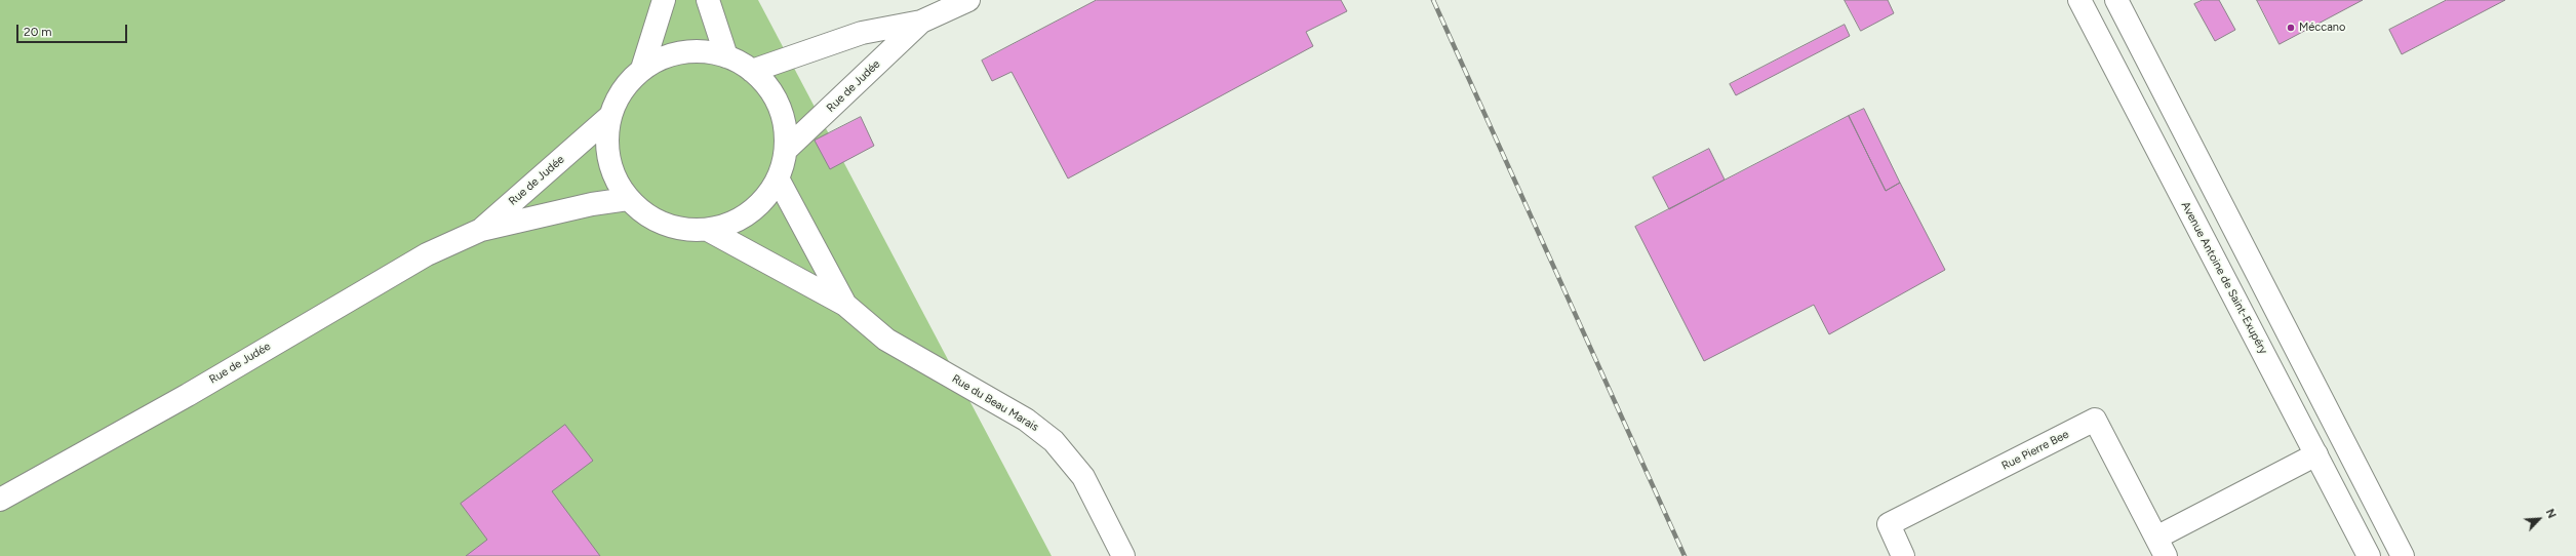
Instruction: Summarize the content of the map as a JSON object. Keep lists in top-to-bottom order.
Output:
{
  "streets": {
    "street": [
      "Rue de Judée",
      "Avenue Antoine de Saint-Exupéry",
      "Rue du Beau Marais",
      "Rue Pierre Bee"
    ]
  },
  "crossings": [
    ["Avenue Antoine de Saint-Exupéry", "Rue Pierre Bee"]
  ],
  "places": ["Méccano"],
  "scale_bar": "20 m",
  "north": "top right"
}
